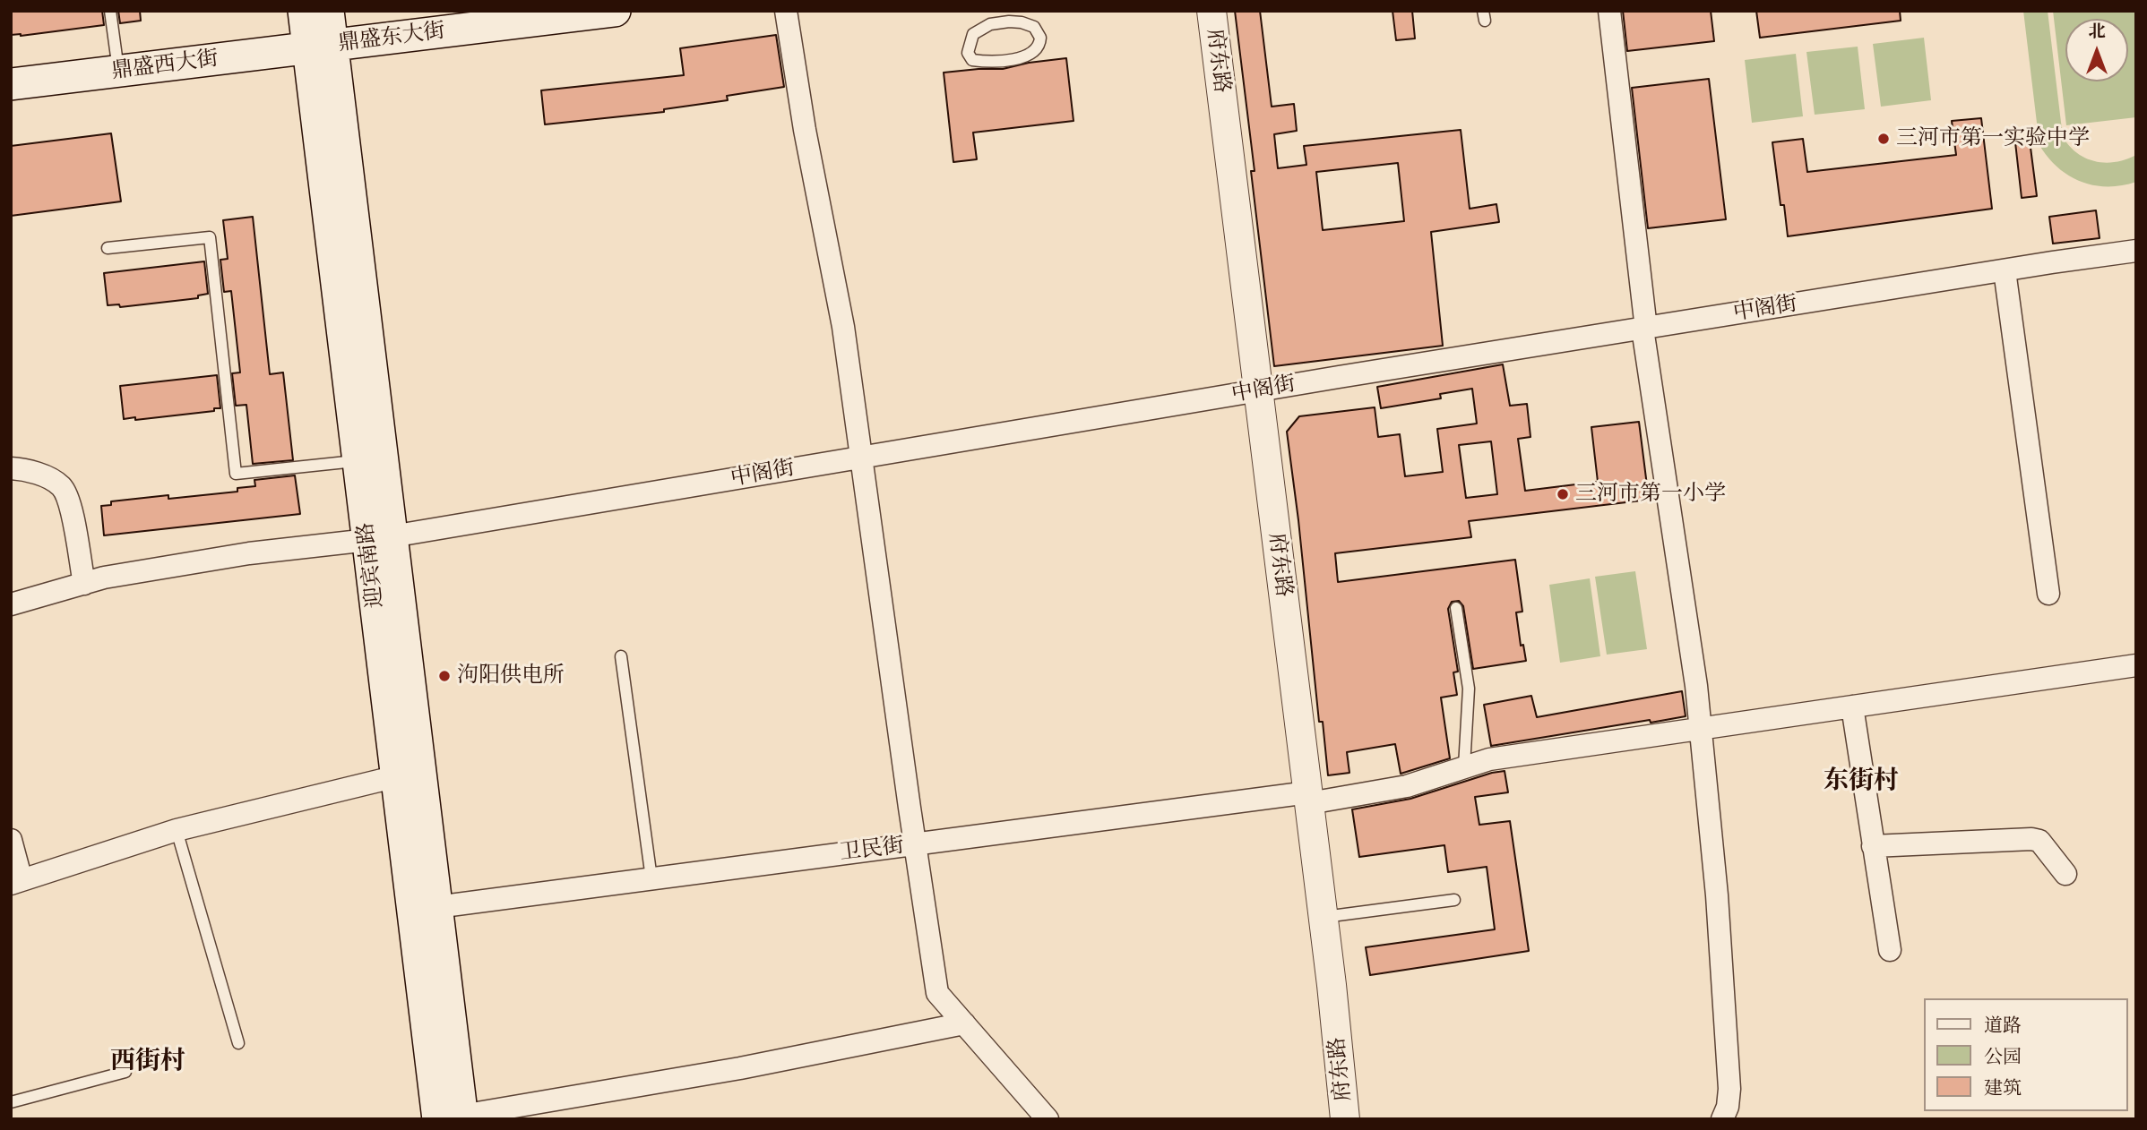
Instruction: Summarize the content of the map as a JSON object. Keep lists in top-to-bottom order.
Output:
{
  "streets": {
    "main road": ["鼎盛东大街", "鼎盛西大街", "迎宾南路"],
    "street": ["府东路", "中阁街", "卫民街"]
  },
  "crossings": [
    ["鼎盛东大街", "鼎盛西大街"],
    ["鼎盛东大街", "迎宾南路"],
    ["府东路", "中阁街"],
    ["府东路", "卫民街"],
    ["鼎盛西大街", "迎宾南路"],
    ["中阁街", "迎宾南路"],
    ["迎宾南路", "卫民街"]
  ],
  "districts": ["东街村", "西街村"],
  "places": ["三河市第一实验中学", "三河市第一小学", "泃阳供电所"],
  "legend": ["道路", "公园", "建筑"],
  "north": "top"
}
